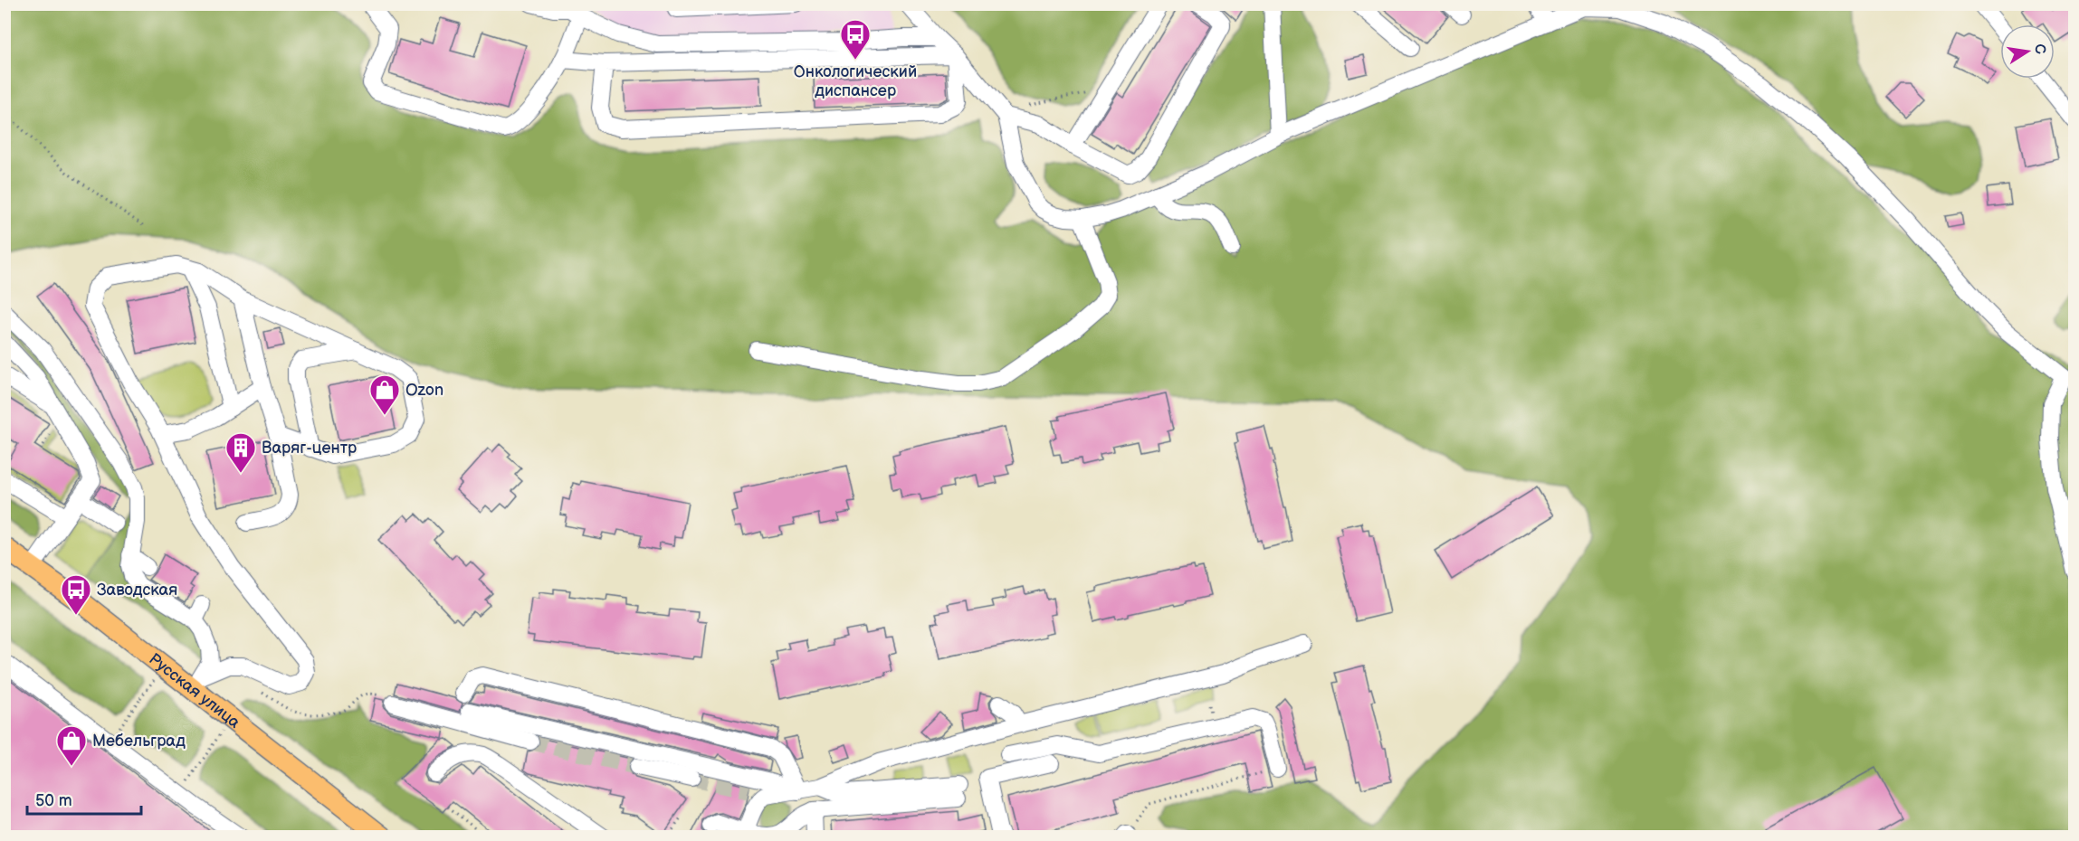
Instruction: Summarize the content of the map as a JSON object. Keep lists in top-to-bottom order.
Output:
{
  "streets": {
    "main road": ["Русская улица"]
  },
  "places": {
    "bus stop": ["Онкологический диспансер", "Заводская"],
    "shop": ["Ozon", "Мебельград"],
    "building": ["Варяг-центр"]
  },
  "scale_bar": "50 m",
  "north": "right"
}
